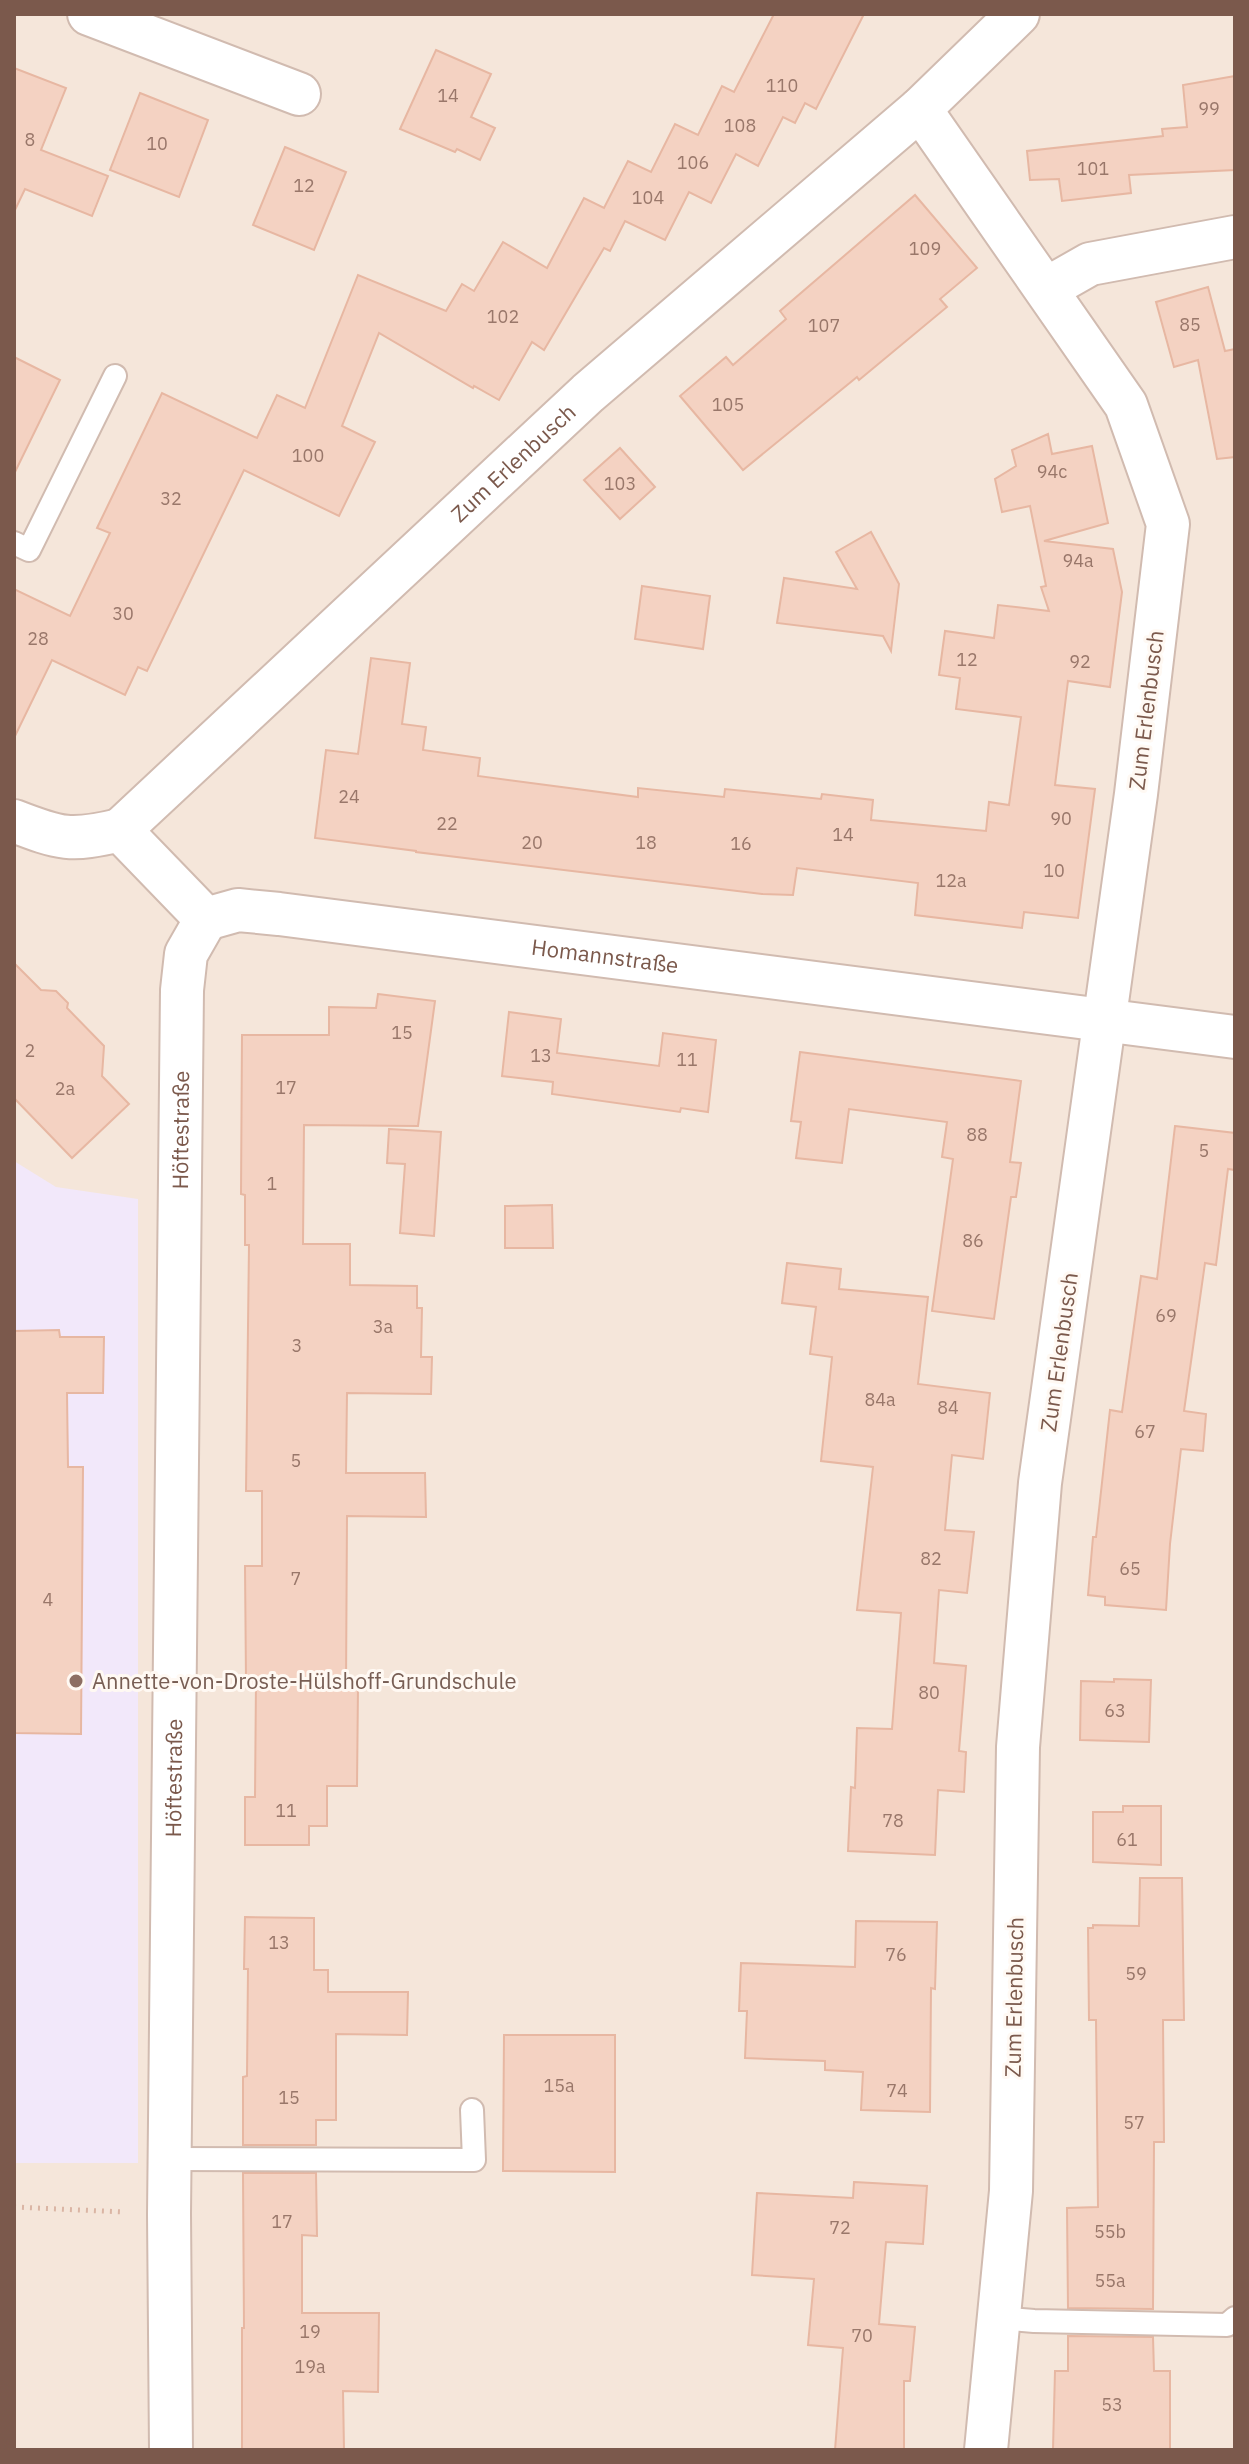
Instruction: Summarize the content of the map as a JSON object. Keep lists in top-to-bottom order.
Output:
{
  "streets": {
    "street": ["Zum Erlenbusch", "Homannstraße", "Höftestraße"]
  },
  "crossings": [
    ["Zum Erlenbusch", "Homannstraße"],
    ["Homannstraße", "Höftestraße"]
  ],
  "places": ["Annette-von-Droste-Hülshoff-Grundschule"],
  "house_numbers": [
    "110",
    "14",
    "99",
    "108",
    "8",
    "10",
    "106",
    "101",
    "12",
    "104",
    "109",
    "102",
    "85",
    "107",
    "105",
    "100",
    "94c",
    "103",
    "32",
    "94a",
    "30",
    "28",
    "12",
    "92",
    "24",
    "90",
    "22",
    "14",
    "20",
    "18",
    "16",
    "10",
    "12a",
    "15",
    "2",
    "13",
    "11",
    "17",
    "2a",
    "88",
    "5",
    "1",
    "86",
    "69",
    "3a",
    "3",
    "84a",
    "84",
    "67",
    "5",
    "82",
    "65",
    "7",
    "4",
    "80",
    "63",
    "11",
    "78",
    "61",
    "13",
    "76",
    "59",
    "15a",
    "74",
    "15",
    "57",
    "17",
    "72",
    "55b",
    "55a",
    "19",
    "70",
    "19a",
    "53"
  ]
}
